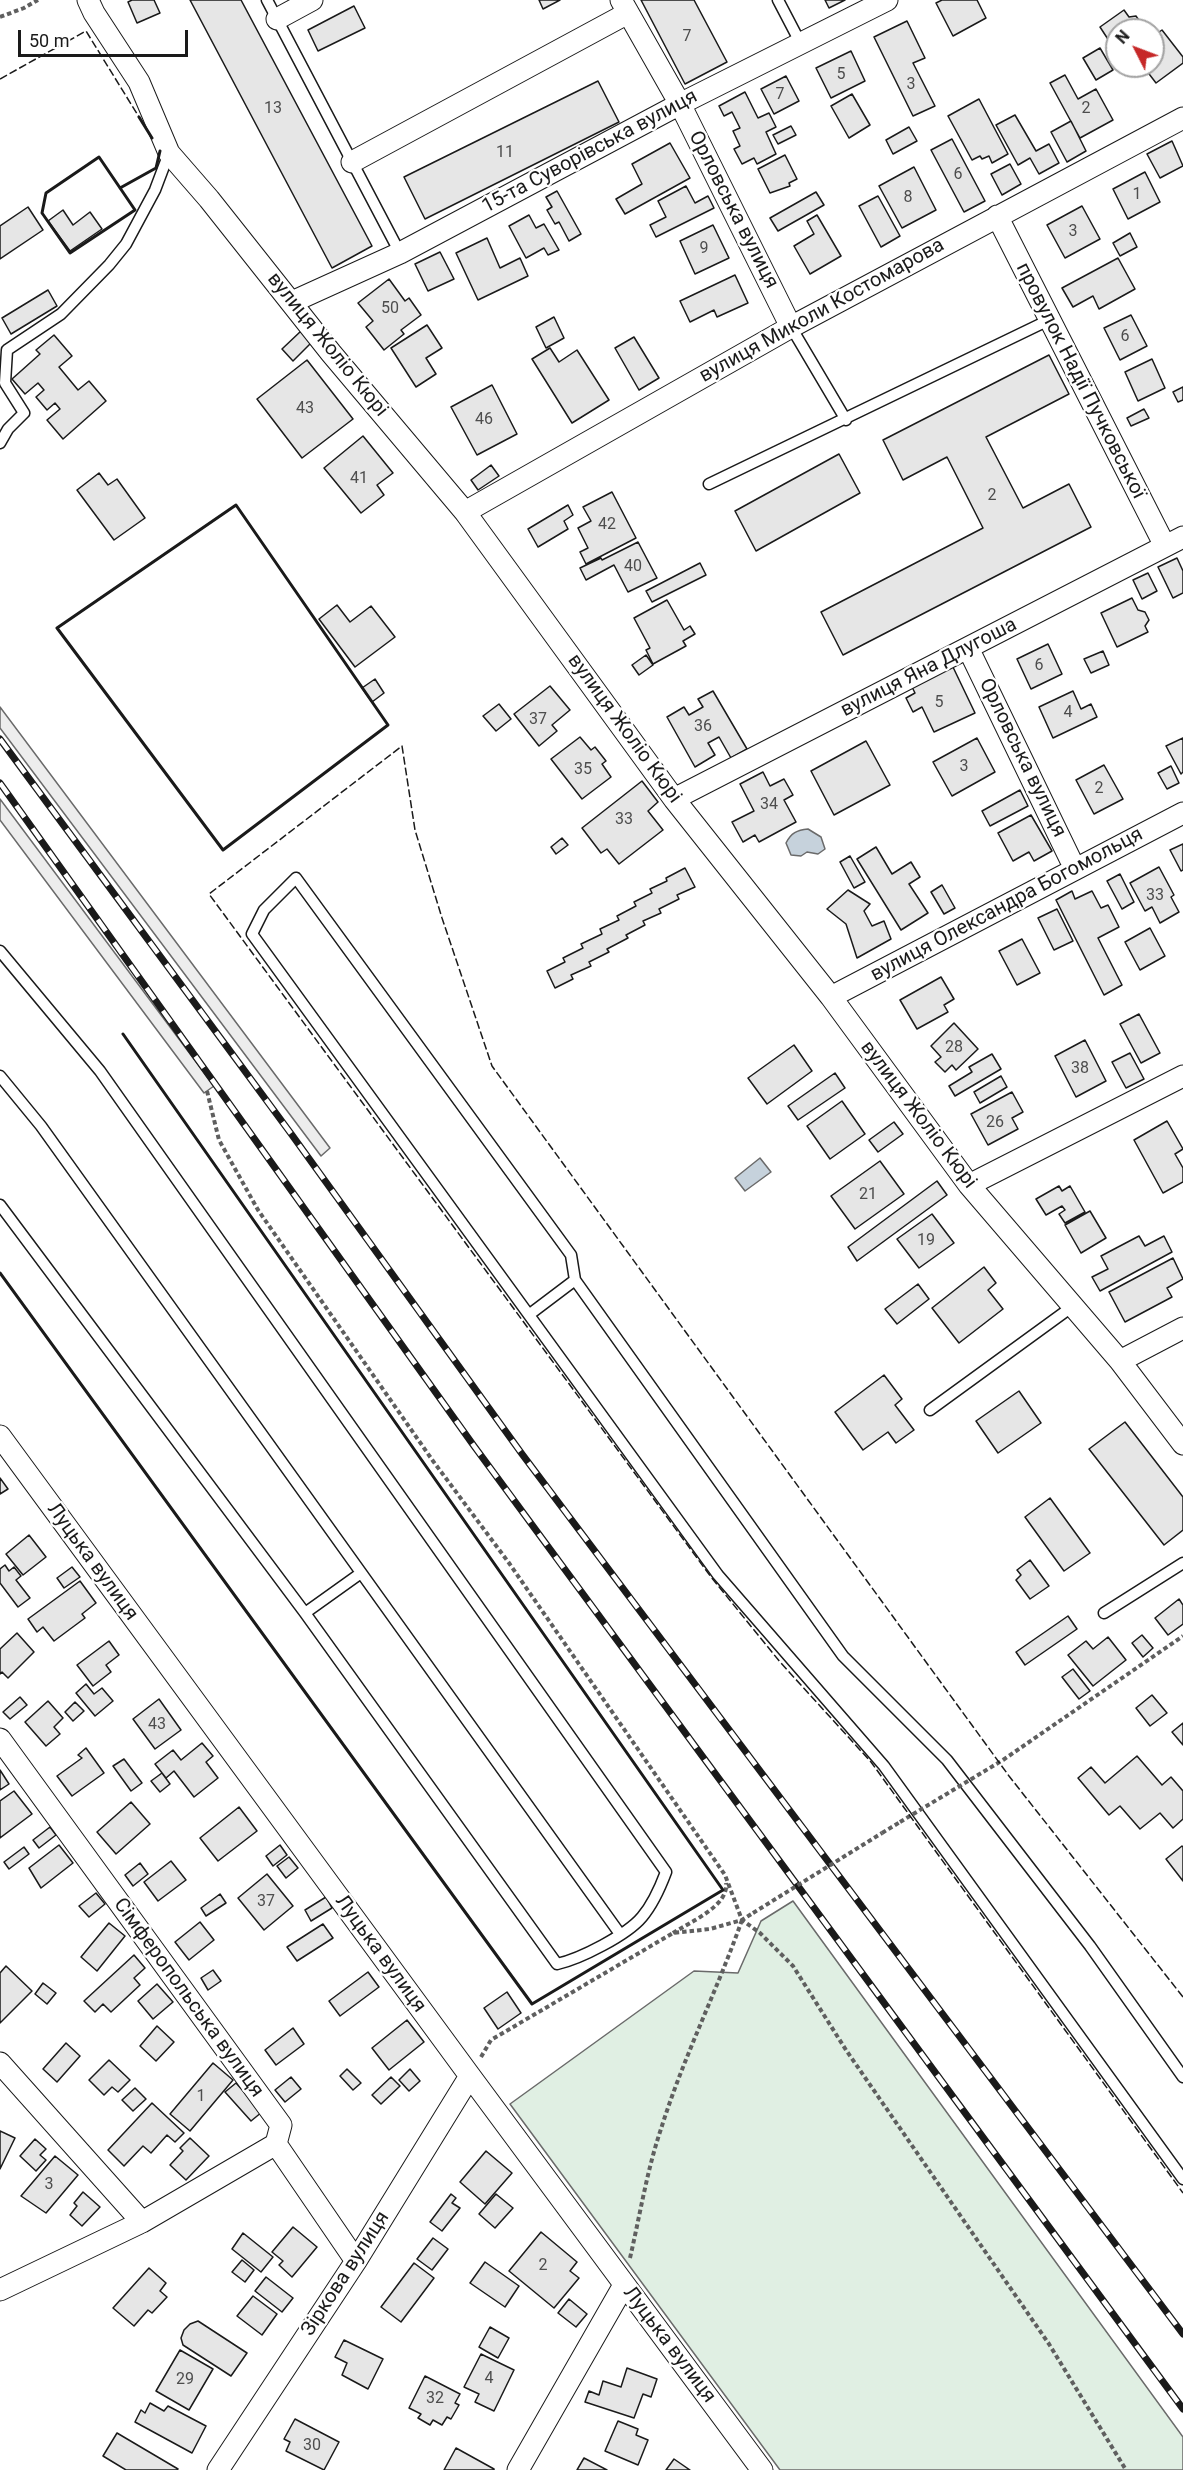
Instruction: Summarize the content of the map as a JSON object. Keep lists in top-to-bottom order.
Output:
{
  "streets": {
    "street": [
      "15-та Суворівська вулиця",
      "Орловська вулиця",
      "вулиця Миколи Костомарова",
      "вулиця Жоліо Кюрі",
      "провулок Надії Пучковської",
      "вулиця Яна Длугоша",
      "вулиця Олександра Богомольця",
      "Луцька вулиця",
      "Сімферопольська вулиця",
      "Зіркова вулиця"
    ]
  },
  "crossings": [
    ["15-та Суворівська вулиця", "Орловська вулиця"],
    ["15-та Суворівська вулиця", "вулиця Жоліо Кюрі"],
    ["Орловська вулиця", "вулиця Миколи Костомарова"],
    ["Орловська вулиця", "вулиця Яна Длугоша"],
    ["Орловська вулиця", "вулиця Олександра Богомольця"],
    ["вулиця Миколи Костомарова", "вулиця Жоліо Кюрі"],
    ["вулиця Миколи Костомарова", "провулок Надії Пучковської"],
    ["вулиця Жоліо Кюрі", "вулиця Яна Длугоша"],
    ["вулиця Жоліо Кюрі", "вулиця Олександра Богомольця"],
    ["провулок Надії Пучковської", "вулиця Яна Длугоша"],
    ["Луцька вулиця", "Зіркова вулиця"]
  ],
  "house_numbers": [
    "7",
    "5",
    "3",
    "7",
    "13",
    "2",
    "11",
    "6",
    "1",
    "8",
    "3",
    "9",
    "50",
    "6",
    "43",
    "46",
    "41",
    "2",
    "42",
    "40",
    "6",
    "5",
    "4",
    "37",
    "36",
    "3",
    "35",
    "2",
    "34",
    "33",
    "33",
    "28",
    "38",
    "26",
    "21",
    "19",
    "43",
    "37",
    "1",
    "3",
    "2",
    "4",
    "29",
    "32",
    "30"
  ],
  "scale_bar": "50 m",
  "north": "top left"
}
